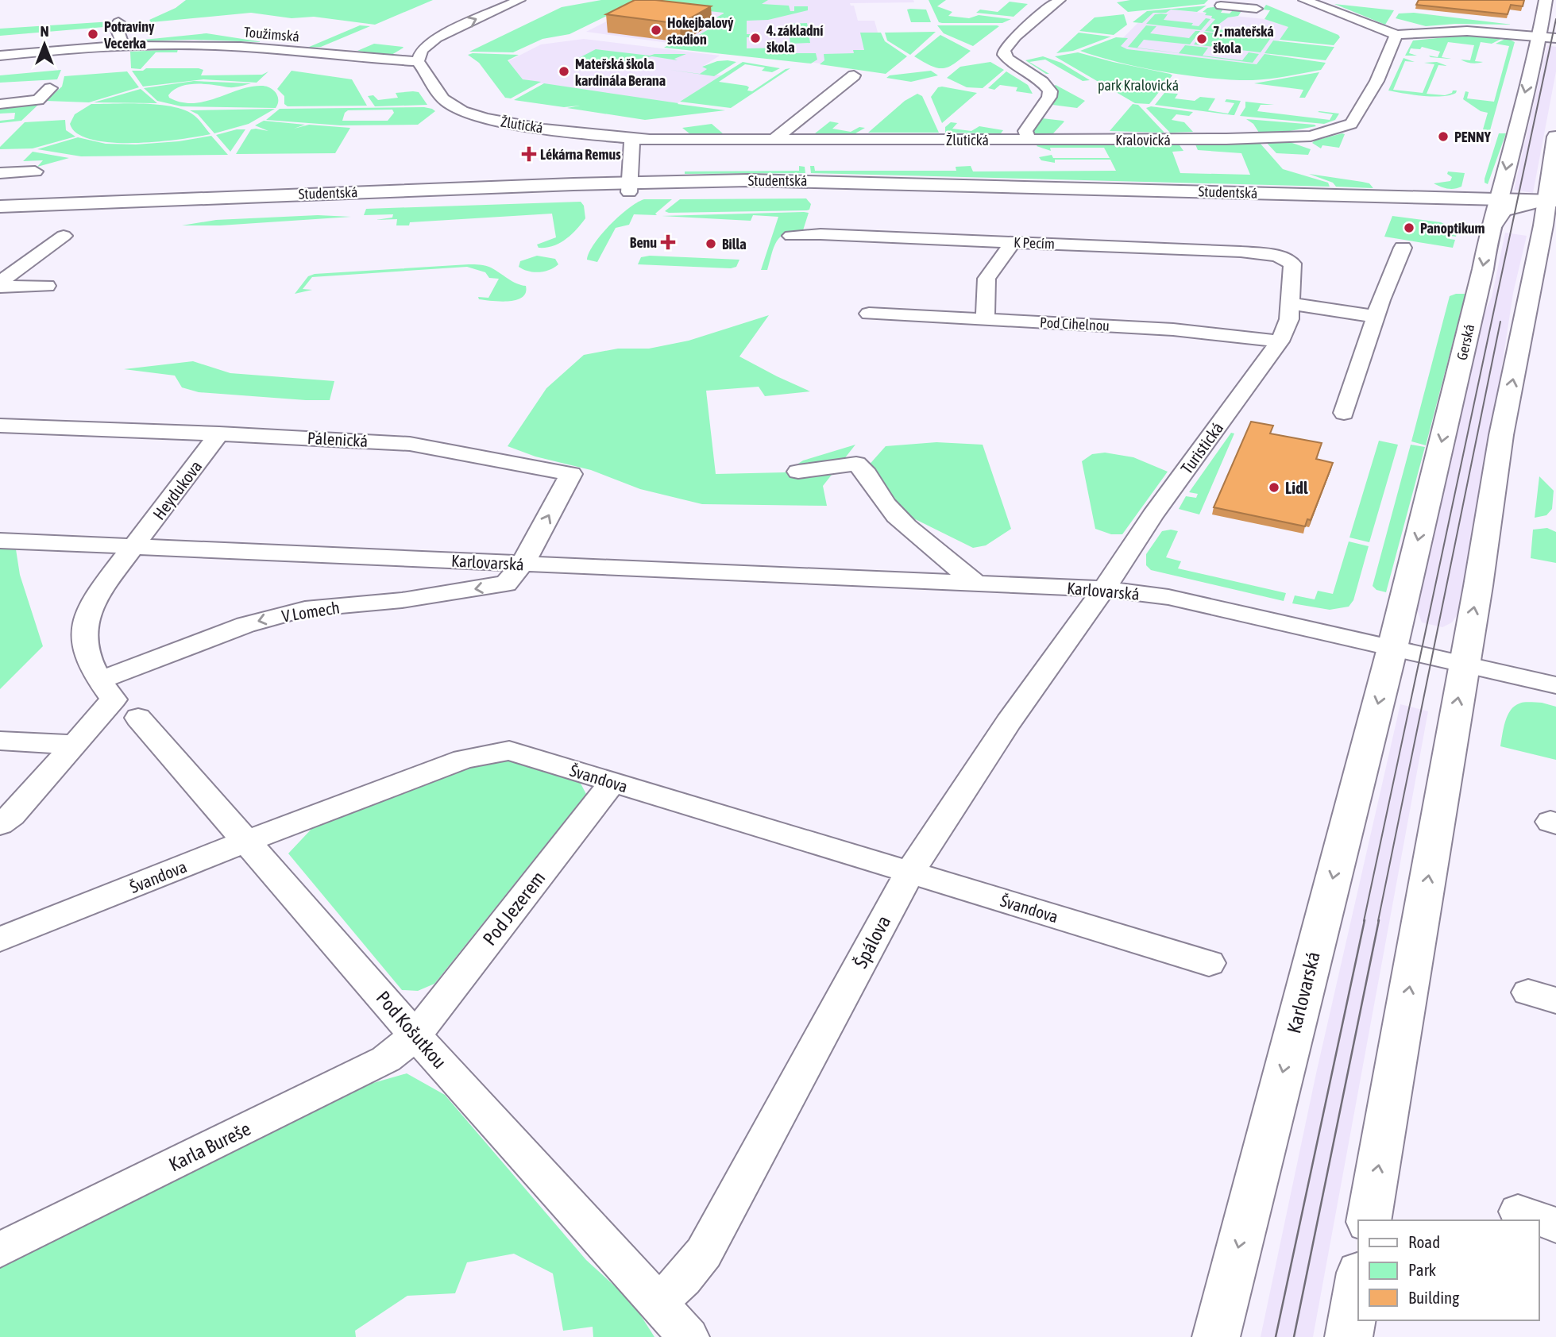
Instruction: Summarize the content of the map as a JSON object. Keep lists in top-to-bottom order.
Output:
{
  "streets": {
    "main road": ["Studentská", "Gerská", "Karlovarská"],
    "street": [
      "Toužimská",
      "Žlutická",
      "Kralovická",
      "K Pecím",
      "Pod Cihelnou",
      "Pálenická",
      "Turistická",
      "Heydukova",
      "V Lomech",
      "Švandova",
      "Pod Jezerem",
      "Špálova",
      "Pod Košutkou",
      "Karla Bureše"
    ]
  },
  "crossings": [
    ["Toužimská", "Žlutická"],
    ["Žlutická", "Kralovická"],
    ["Studentská", "Gerská"],
    ["K Pecím", "Turistická"],
    ["Pod Cihelnou", "Turistická"],
    ["Gerská", "Karlovarská"],
    ["Pálenická", "Heydukova"],
    ["Pálenická", "Karlovarská"],
    ["Pálenická", "V Lomech"],
    ["Turistická", "Karlovarská"],
    ["Turistická", "Špálova"],
    ["Heydukova", "Karlovarská"],
    ["Karlovarská", "V Lomech"],
    ["Karlovarská", "Špálova"],
    ["Švandova", "Pod Jezerem"],
    ["Švandova", "Špálova"],
    ["Švandova", "Pod Košutkou"],
    ["Pod Jezerem", "Pod Košutkou"],
    ["Pod Jezerem", "Karla Bureše"],
    ["Špálova", "Pod Košutkou"],
    ["Pod Košutkou", "Karla Bureše"]
  ],
  "one_way": ["V Lomech"],
  "parks": ["park Kralovická"],
  "places": {
    "other": [
      "Hokejbalový stadion",
      "Potraviny Vecerka",
      "4. základní škola",
      "7. mateřská škola",
      "Mateřská škola kardinála Berana",
      "PENNY",
      "Panoptikum",
      "Billa",
      "Lidl"
    ],
    "health": ["Lékárna Remus", "Benu"]
  },
  "legend": ["Road", "Park", "Building"],
  "north": "top"
}
